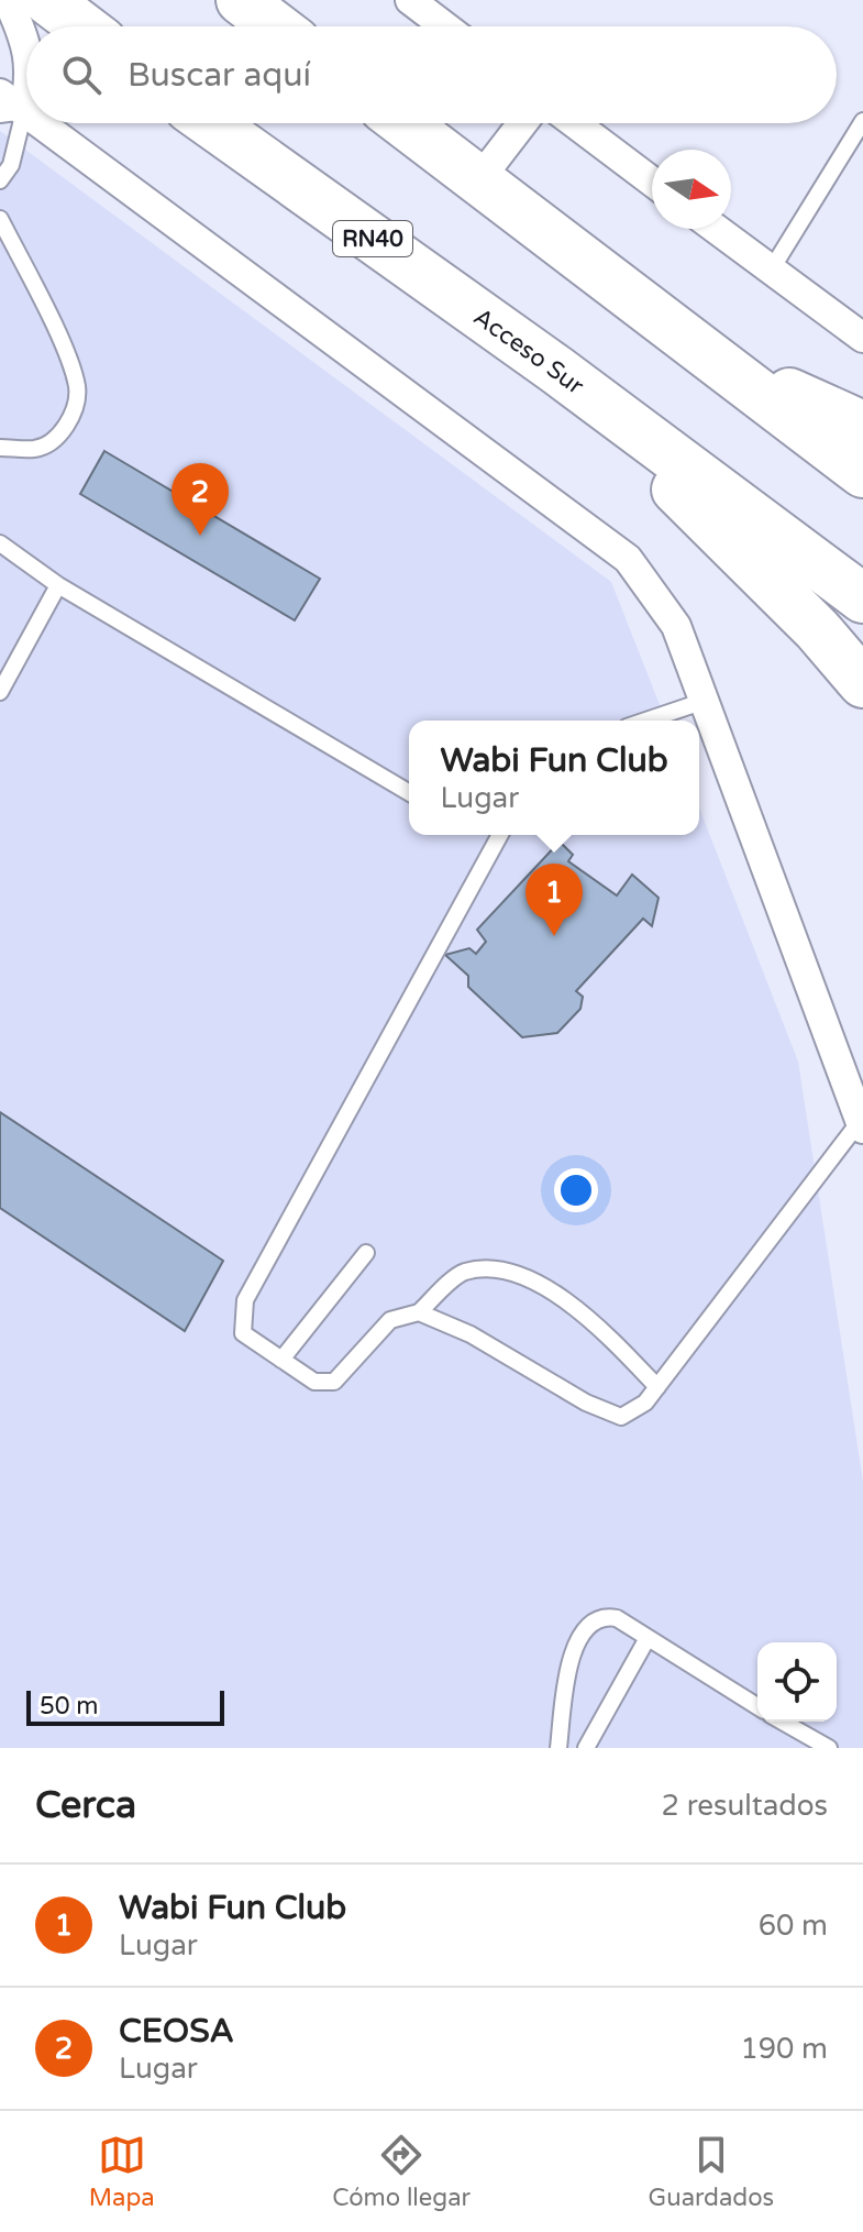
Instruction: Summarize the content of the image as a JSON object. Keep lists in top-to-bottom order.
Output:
{
  "streets": {
    "highway": ["RN40", "Acceso Sur"]
  },
  "scale_bar": "50 m",
  "north": "right",
  "page": {
    "search": "Buscar aquí",
    "pins": ["2", "1"],
    "popup": ["Wabi Fun Club", "Lugar"],
    "scale": "50 m",
    "heading": ["Cerca", "2 resultados"],
    "list": [
      {
        "mark": "1",
        "name": "Wabi Fun Club",
        "note": "Lugar",
        "value": "60 m"
      },
      {
        "mark": "2",
        "name": "CEOSA",
        "note": "Lugar",
        "value": "190 m"
      }
    ],
    "nav": ["Mapa", "Cómo llegar", "Guardados"]
  }
}
